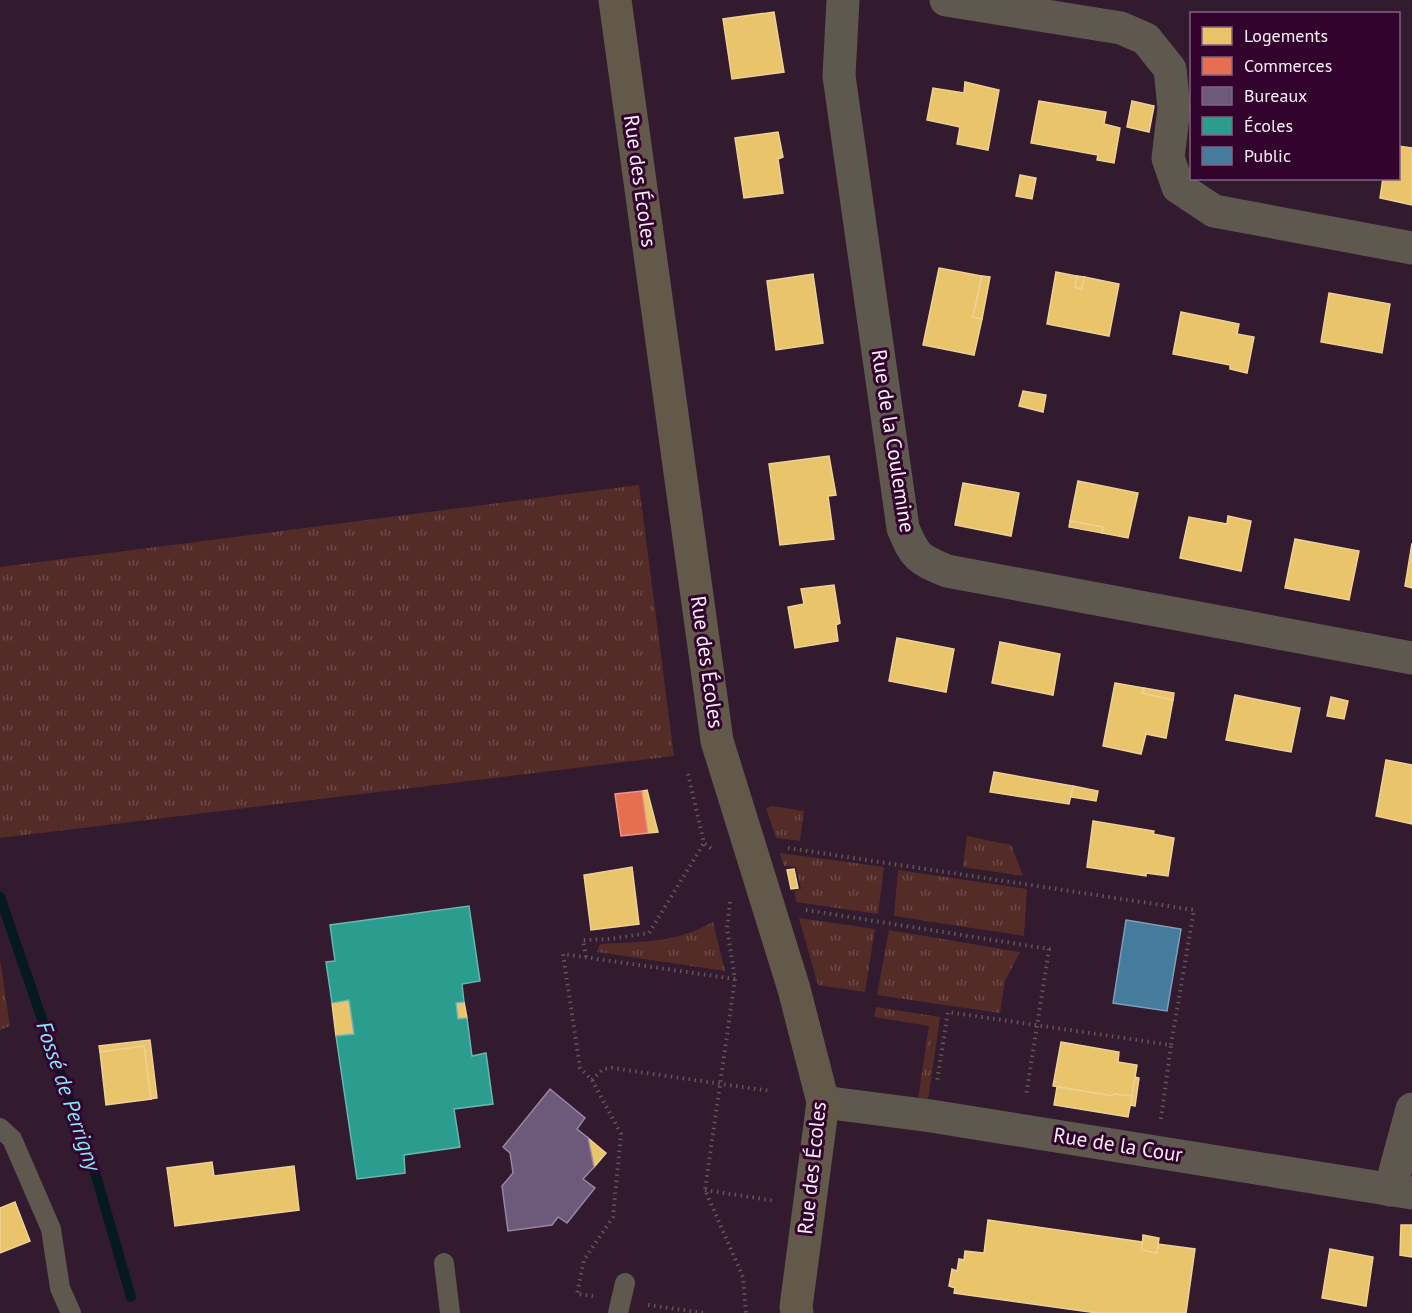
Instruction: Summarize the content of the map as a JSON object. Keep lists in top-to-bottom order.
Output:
{
  "streets": {
    "main road": ["Rue des Écoles"],
    "street": ["Rue de la Coulemine", "Rue de la Cour"]
  },
  "crossings": [
    ["Rue des Écoles", "Rue de la Cour"]
  ],
  "water": ["Fossé de Perrigny"],
  "legend": [
    "Logements",
    "Commerces",
    "Bureaux",
    "Écoles",
    "Public"
  ]
}
